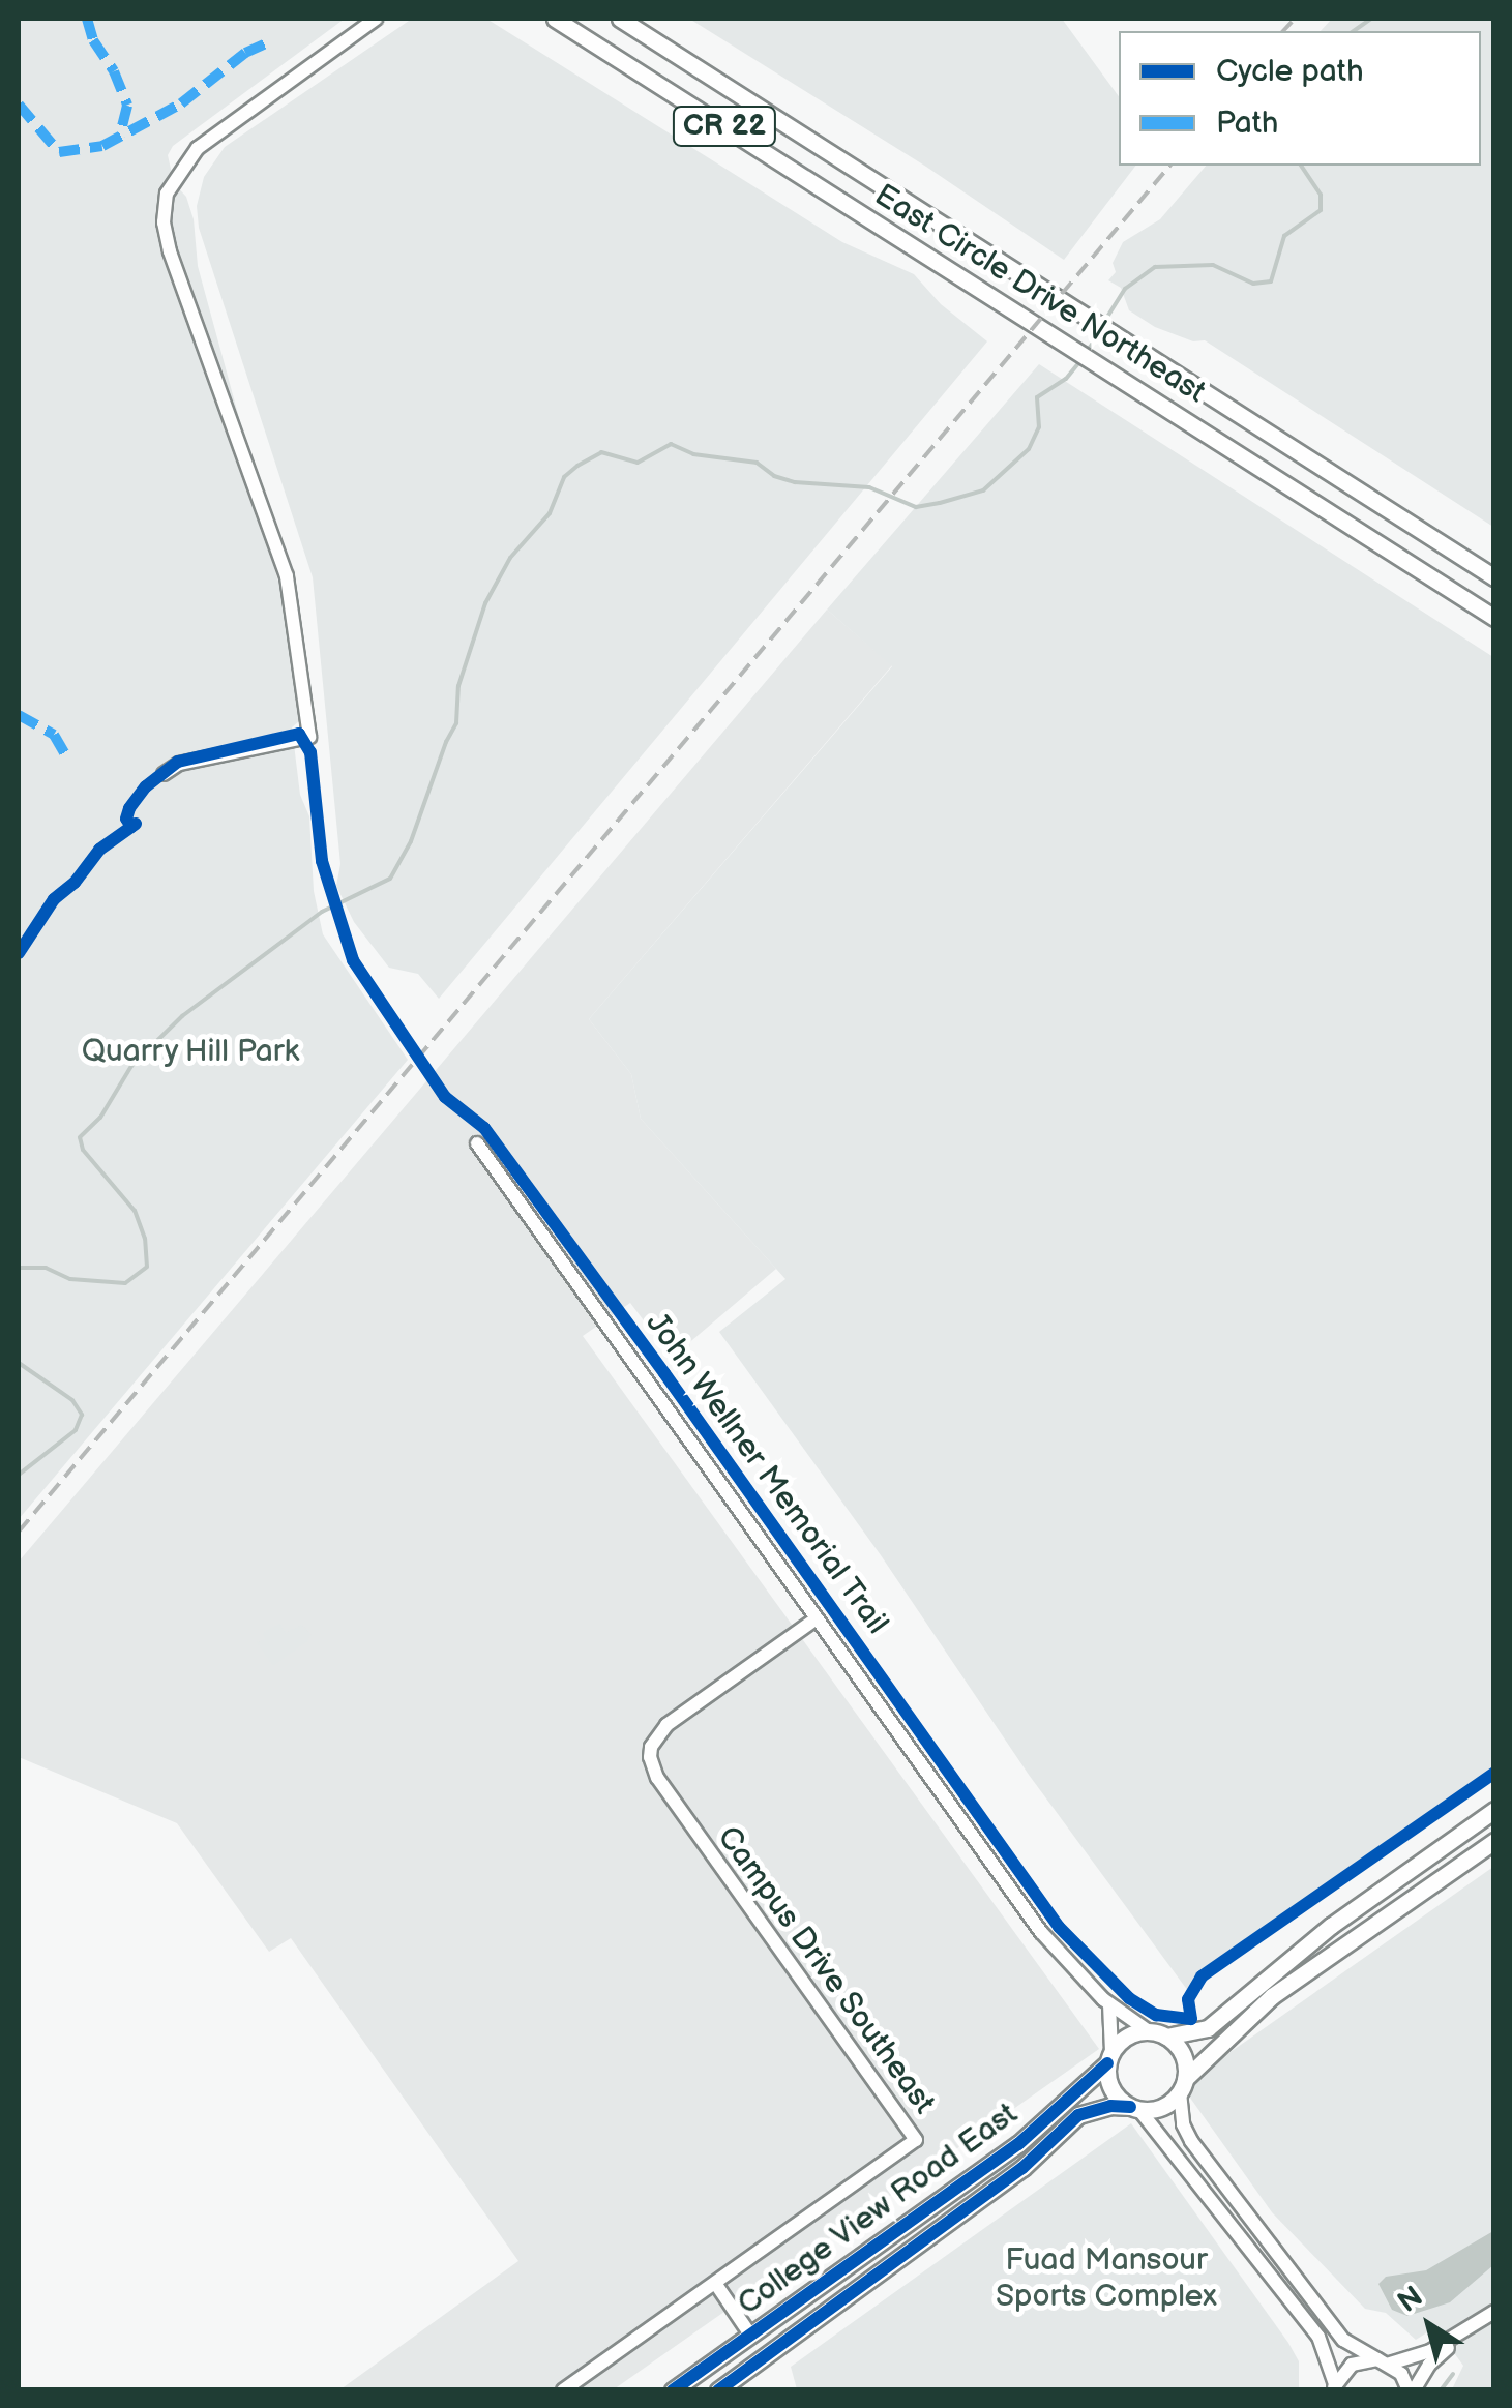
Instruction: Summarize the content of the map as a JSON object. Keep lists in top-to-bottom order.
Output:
{
  "streets": {
    "main road": ["CR 22", "East Circle Drive Northeast", "College View Road East"],
    "street": ["Campus Drive Southeast"],
    "cycle path": ["John Wellner Memorial Trail"]
  },
  "parks": ["Quarry Hill Park", "Fuad Mansour Sports Complex"],
  "legend": ["Cycle path", "Path"],
  "north": "top left"
}
